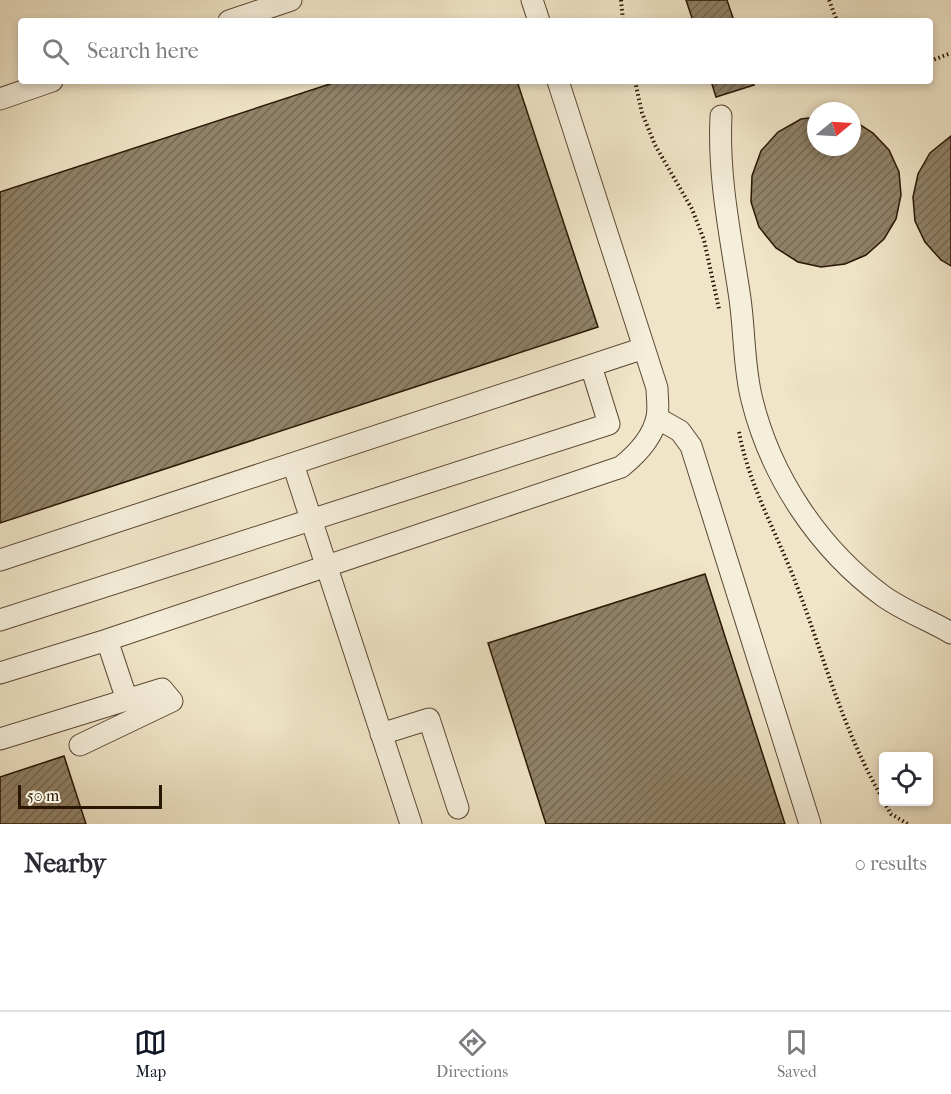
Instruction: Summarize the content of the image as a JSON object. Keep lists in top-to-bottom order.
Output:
{
  "scale_bar": "50 m",
  "north": "right",
  "page": {
    "search": "Search here",
    "scale": "50 m",
    "heading": ["Nearby", "0 results"],
    "nav": ["Map", "Directions", "Saved"]
  }
}
